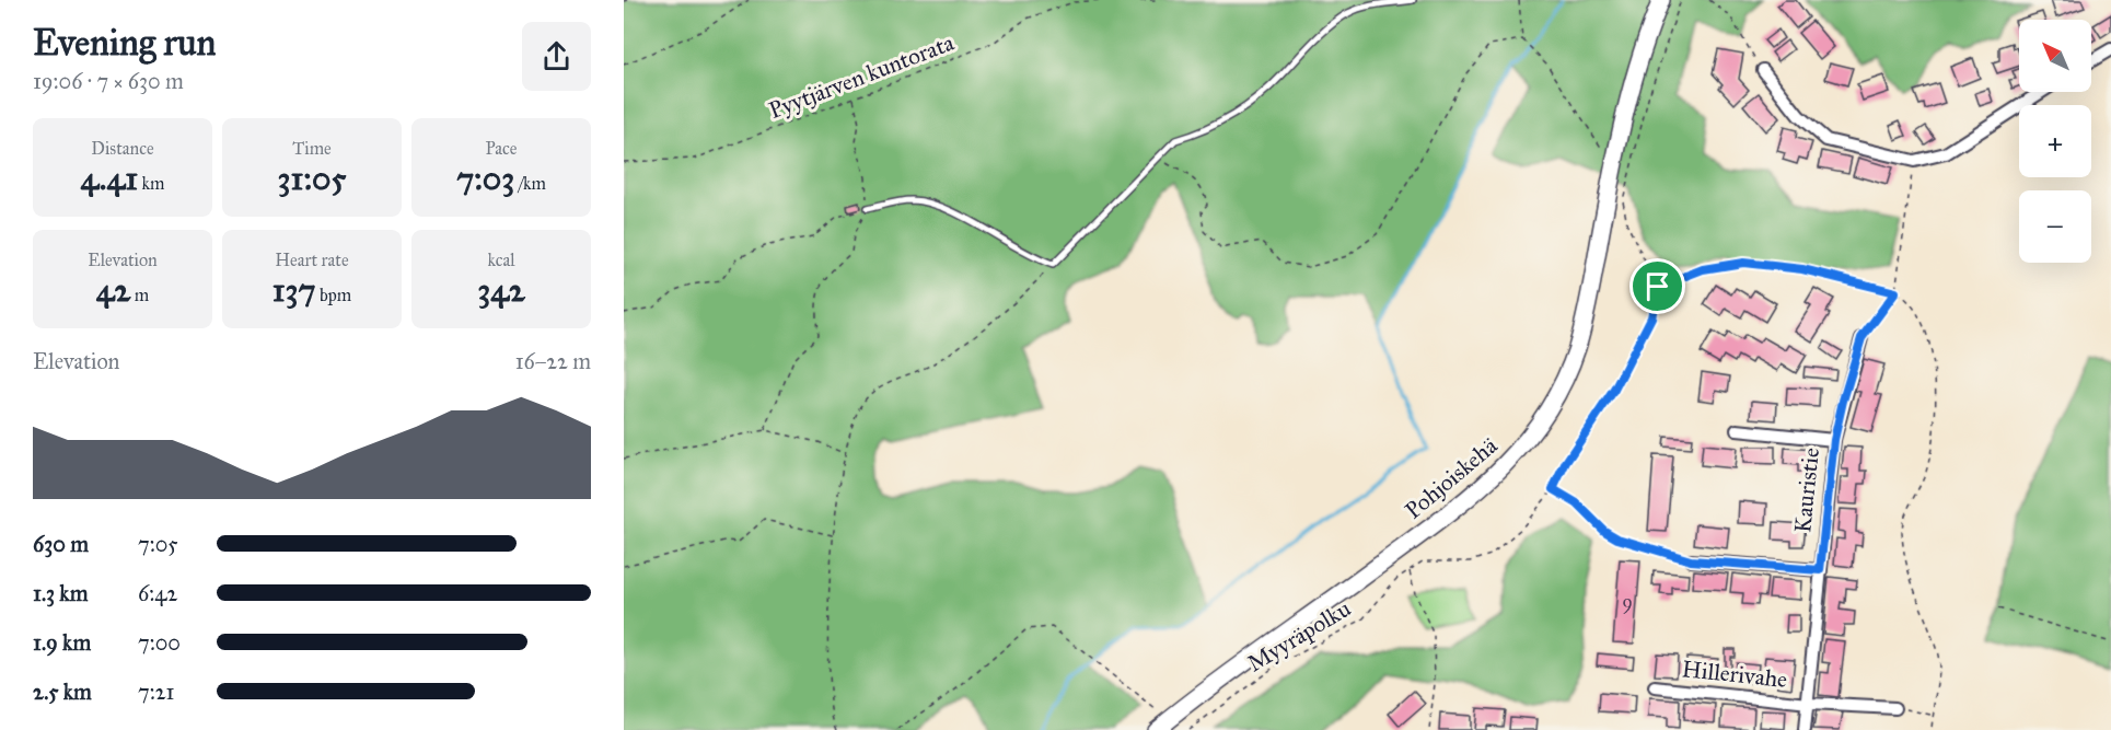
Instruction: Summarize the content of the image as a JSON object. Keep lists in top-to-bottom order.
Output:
{
  "streets": {
    "main road": ["Pohjoiskehä"],
    "street": ["Kauristie", "Hillerivahe"],
    "path": ["Pyytjärven kuntorata", "Myyräpolku"]
  },
  "crossings": [
    ["Kauristie", "Hillerivahe"]
  ],
  "house_numbers": ["9"],
  "north": "top left",
  "page": {
    "heading": ["Evening run", "19:06 · 7 × 630 m"],
    "map_buttons": ["+", "−"],
    "stats": [
      ["Distance", "4.41 km"],
      ["Time", "31:05"],
      ["Pace", "7:03 /km"],
      ["Elevation", "42 m"],
      ["Heart rate", "137 bpm"],
      ["kcal", "342"]
    ],
    "chart": ["Elevation", "16–22 m"],
    "list": [
      {
        "name": "630 m",
        "note": "7:05"
      },
      {
        "name": "1.3 km",
        "note": "6:42"
      },
      {
        "name": "1.9 km",
        "note": "7:00"
      },
      {
        "name": "2.5 km",
        "note": "7:21"
      }
    ]
  }
}
